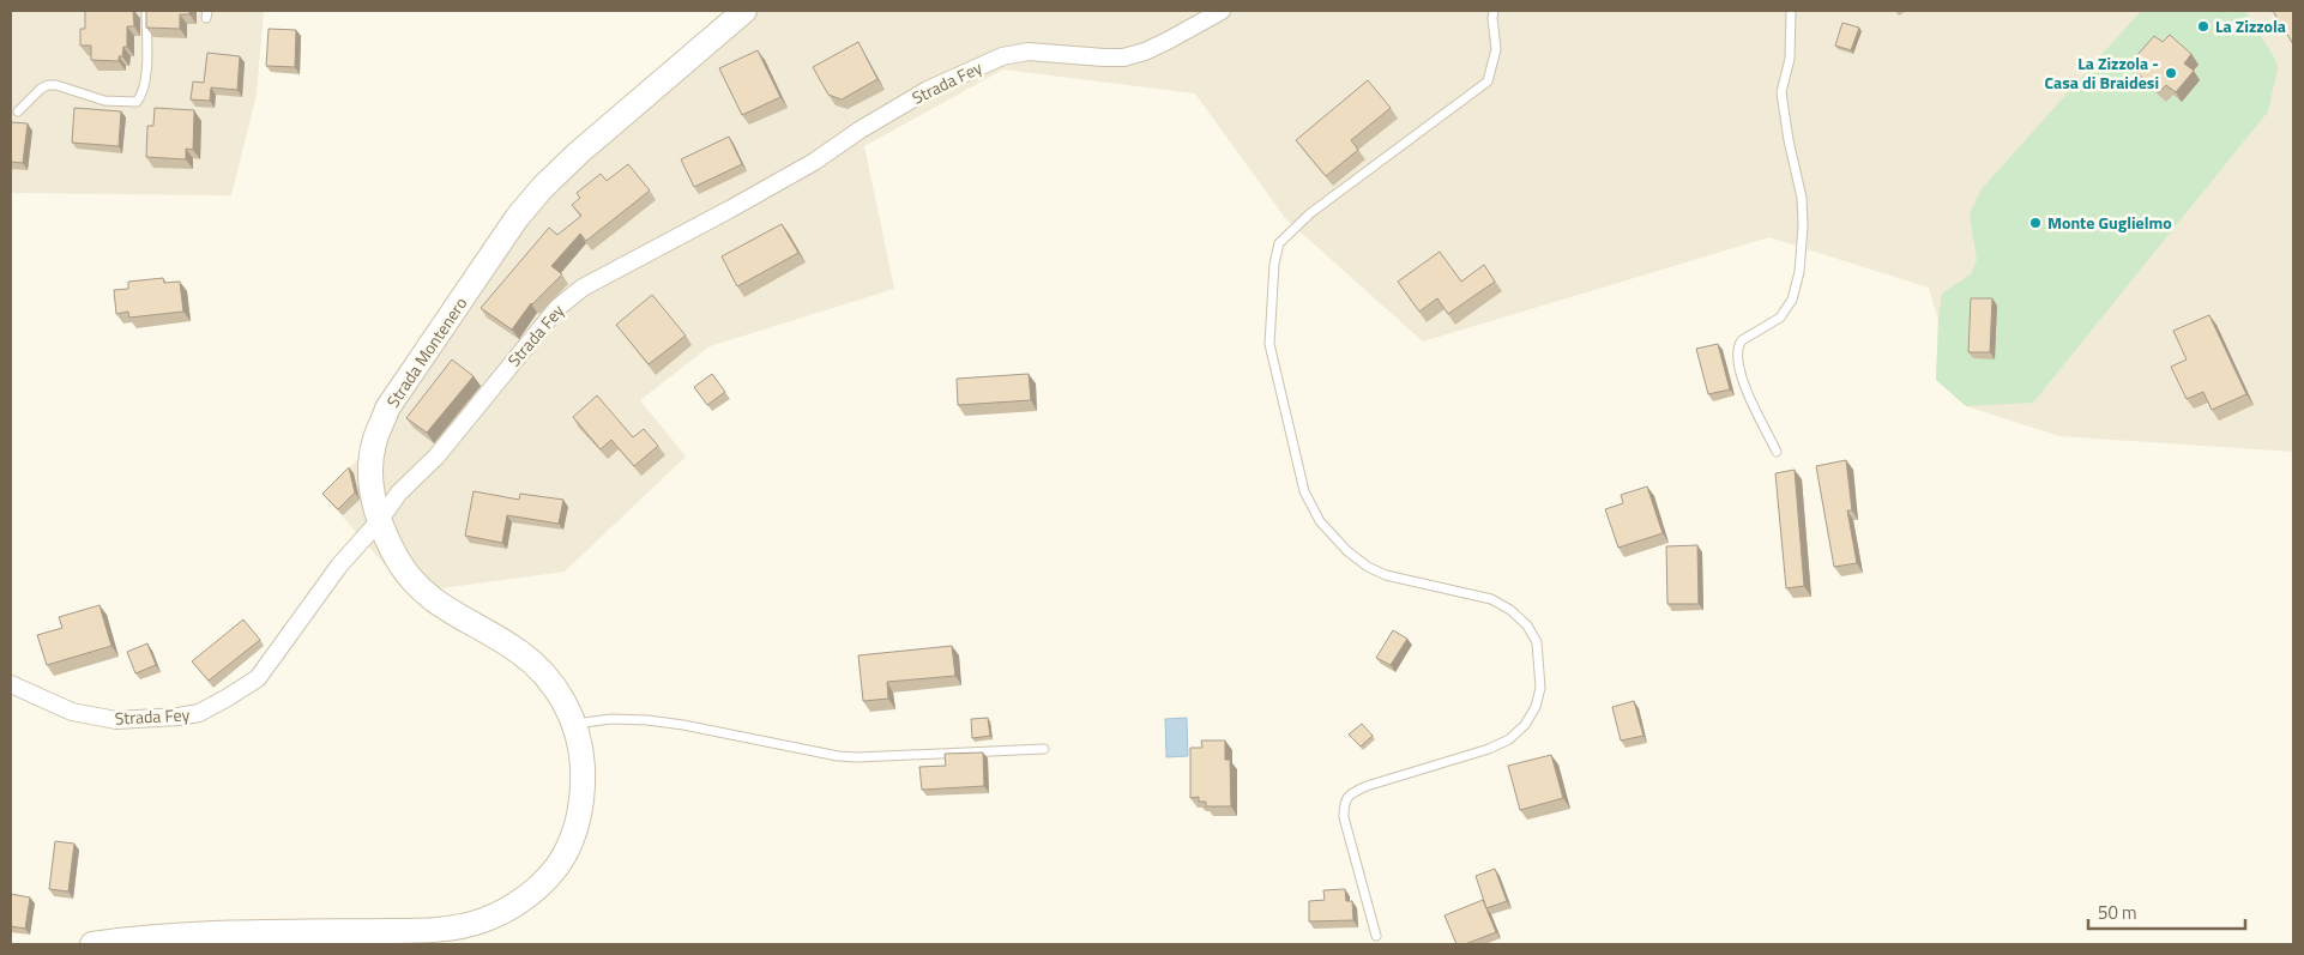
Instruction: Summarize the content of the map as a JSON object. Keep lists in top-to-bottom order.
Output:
{
  "streets": {
    "main road": ["Strada Montenero"],
    "street": ["Strada Fey"]
  },
  "crossings": [
    ["Strada Fey", "Strada Montenero"]
  ],
  "places": ["La Zizzola", "La Zizzola - Casa di Braidesi", "Monte Guglielmo"],
  "scale_bar": "50 m"
}
